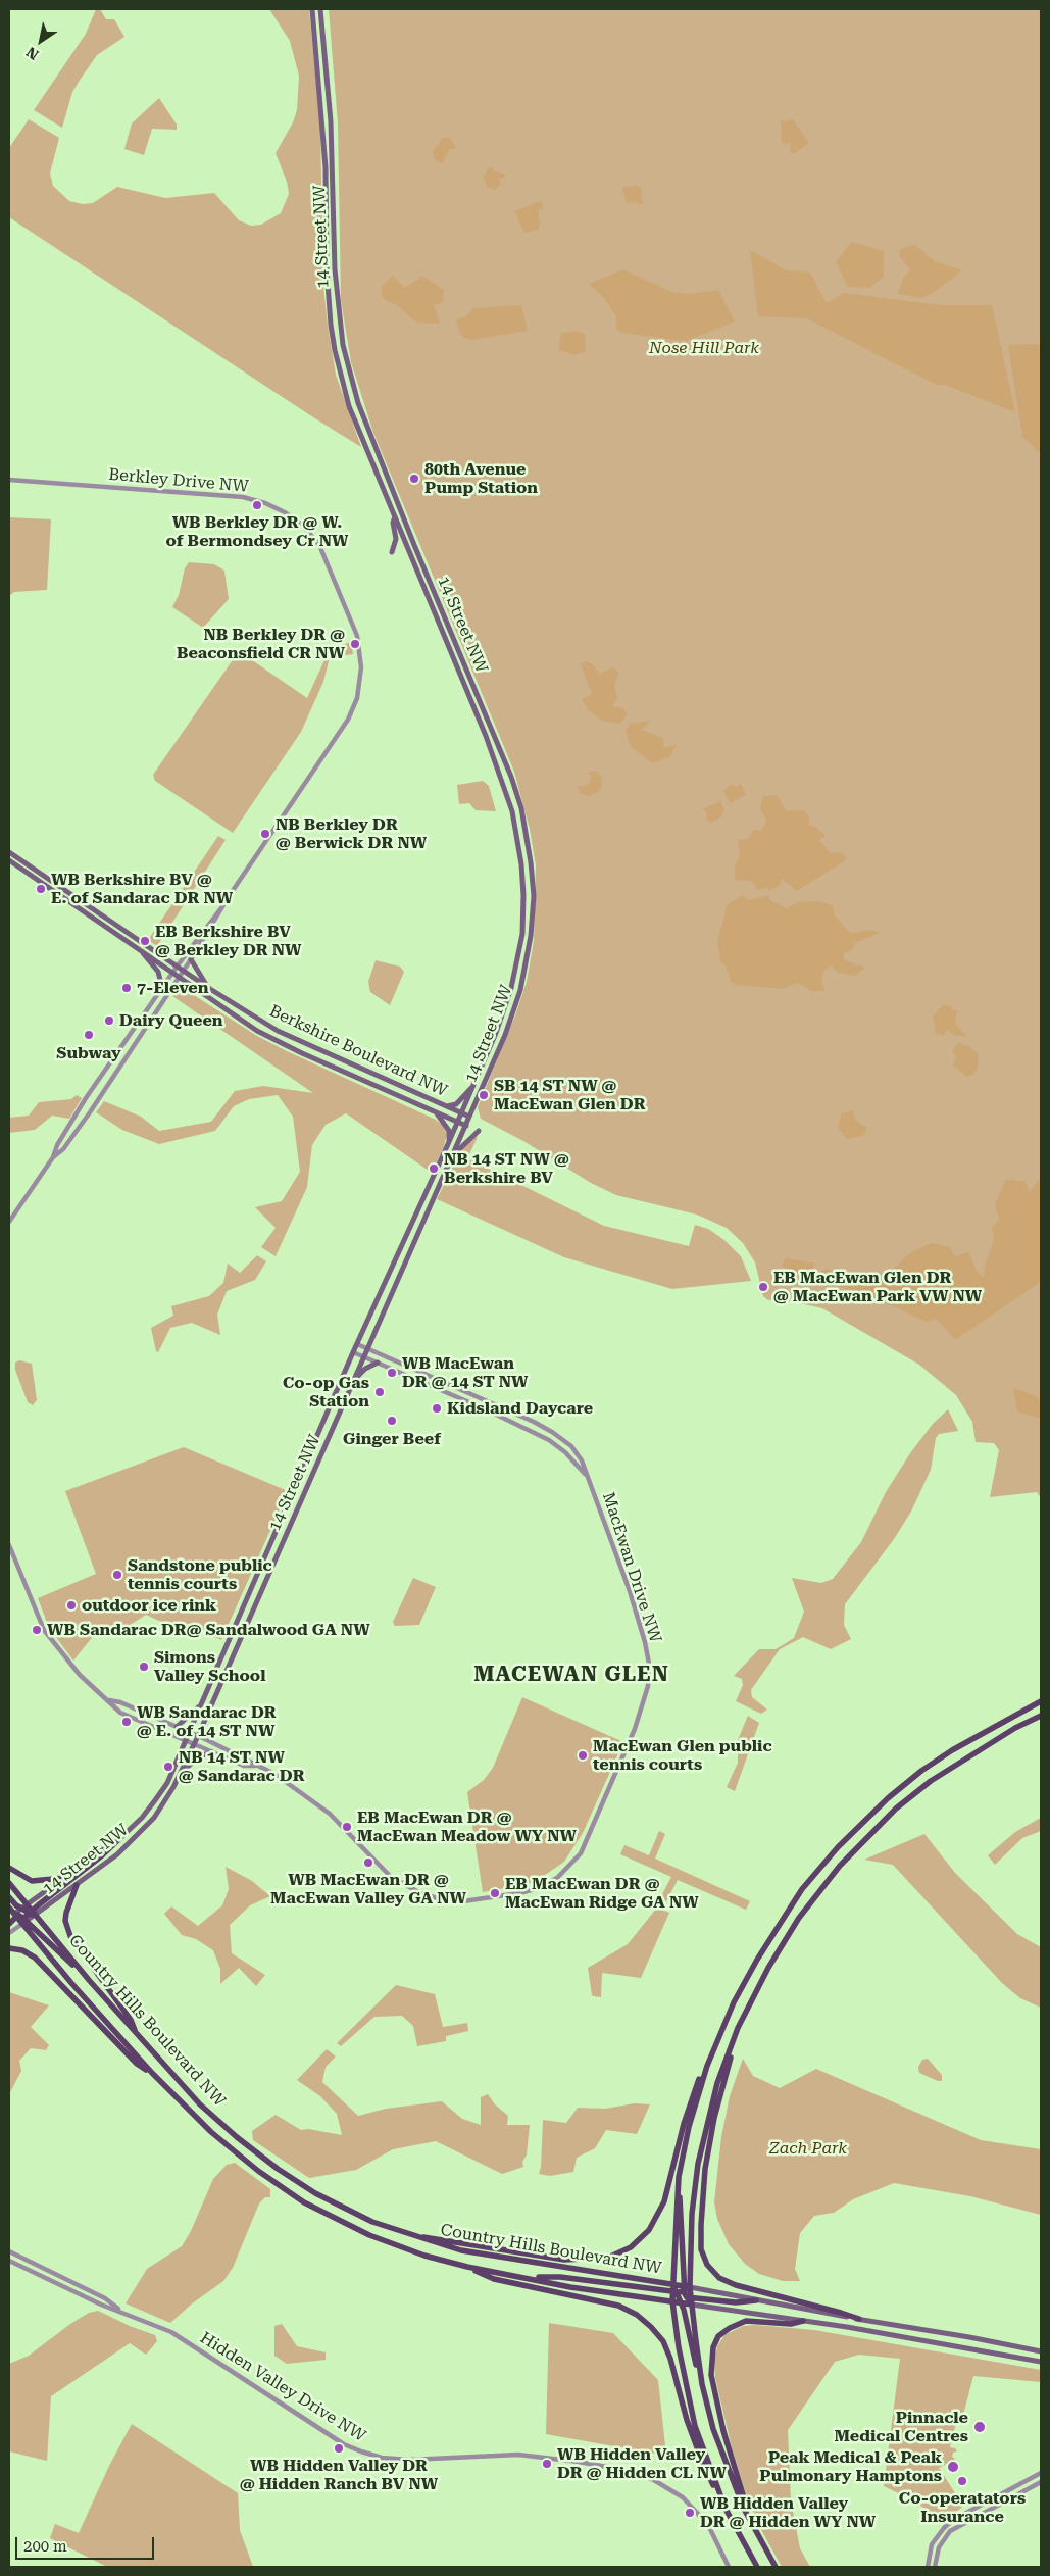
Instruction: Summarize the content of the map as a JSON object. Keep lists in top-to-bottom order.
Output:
{
  "streets": {
    "main road": ["14 Street NW", "Berkshire Boulevard NW", "Country Hills Boulevard NW"],
    "street": ["Berkley Drive NW", "MacEwan Drive NW", "Hidden Valley Drive NW"]
  },
  "crossings": [
    ["14 Street NW", "Berkshire Boulevard NW"],
    ["14 Street NW", "MacEwan Drive NW"],
    ["14 Street NW", "Country Hills Boulevard NW"],
    ["Berkley Drive NW", "Berkshire Boulevard NW"]
  ],
  "districts": ["MACEWAN GLEN"],
  "parks": ["Nose Hill Park", "Zach Park"],
  "places": [
    "80th Avenue Pump Station",
    "WB Berkley DR @ W. of Bermondsey Cr NW",
    "NB Berkley DR @ Beaconsfield CR NW",
    "NB Berkley DR @ Berwick DR NW",
    "WB Berkshire BV @ E. of Sandarac DR NW",
    "EB Berkshire BV @ Berkley DR NW",
    "7-Eleven",
    "Dairy Queen",
    "Subway",
    "SB 14 ST NW @ MacEwan Glen DR",
    "NB 14 ST NW @ Berkshire BV",
    "EB MacEwan Glen DR @ MacEwan Park VW NW",
    "WB MacEwan DR @ 14 ST NW",
    "Co-op Gas Station",
    "Kidsland Daycare",
    "Ginger Beef",
    "Sandstone public tennis courts",
    "outdoor ice rink",
    "WB Sandarac DR@ Sandalwood GA NW",
    "Simons Valley School",
    "WB Sandarac DR @ E. of 14 ST NW",
    "MacEwan Glen public tennis courts",
    "NB 14 ST NW @ Sandarac DR",
    "EB MacEwan DR @ MacEwan Meadow WY NW",
    "WB MacEwan DR @ MacEwan Valley GA NW",
    "EB MacEwan DR @ MacEwan Ridge GA NW",
    "Pinnacle Medical Centres",
    "WB Hidden Valley DR @ Hidden Ranch BV NW",
    "WB Hidden Valley DR @ Hidden CL NW",
    "Peak Medical & Peak Pulmonary Hamptons",
    "Co-operatators Insurance",
    "WB Hidden Valley DR @ Hidden WY NW"
  ],
  "scale_bar": "200 m",
  "north": "bottom left"
}
